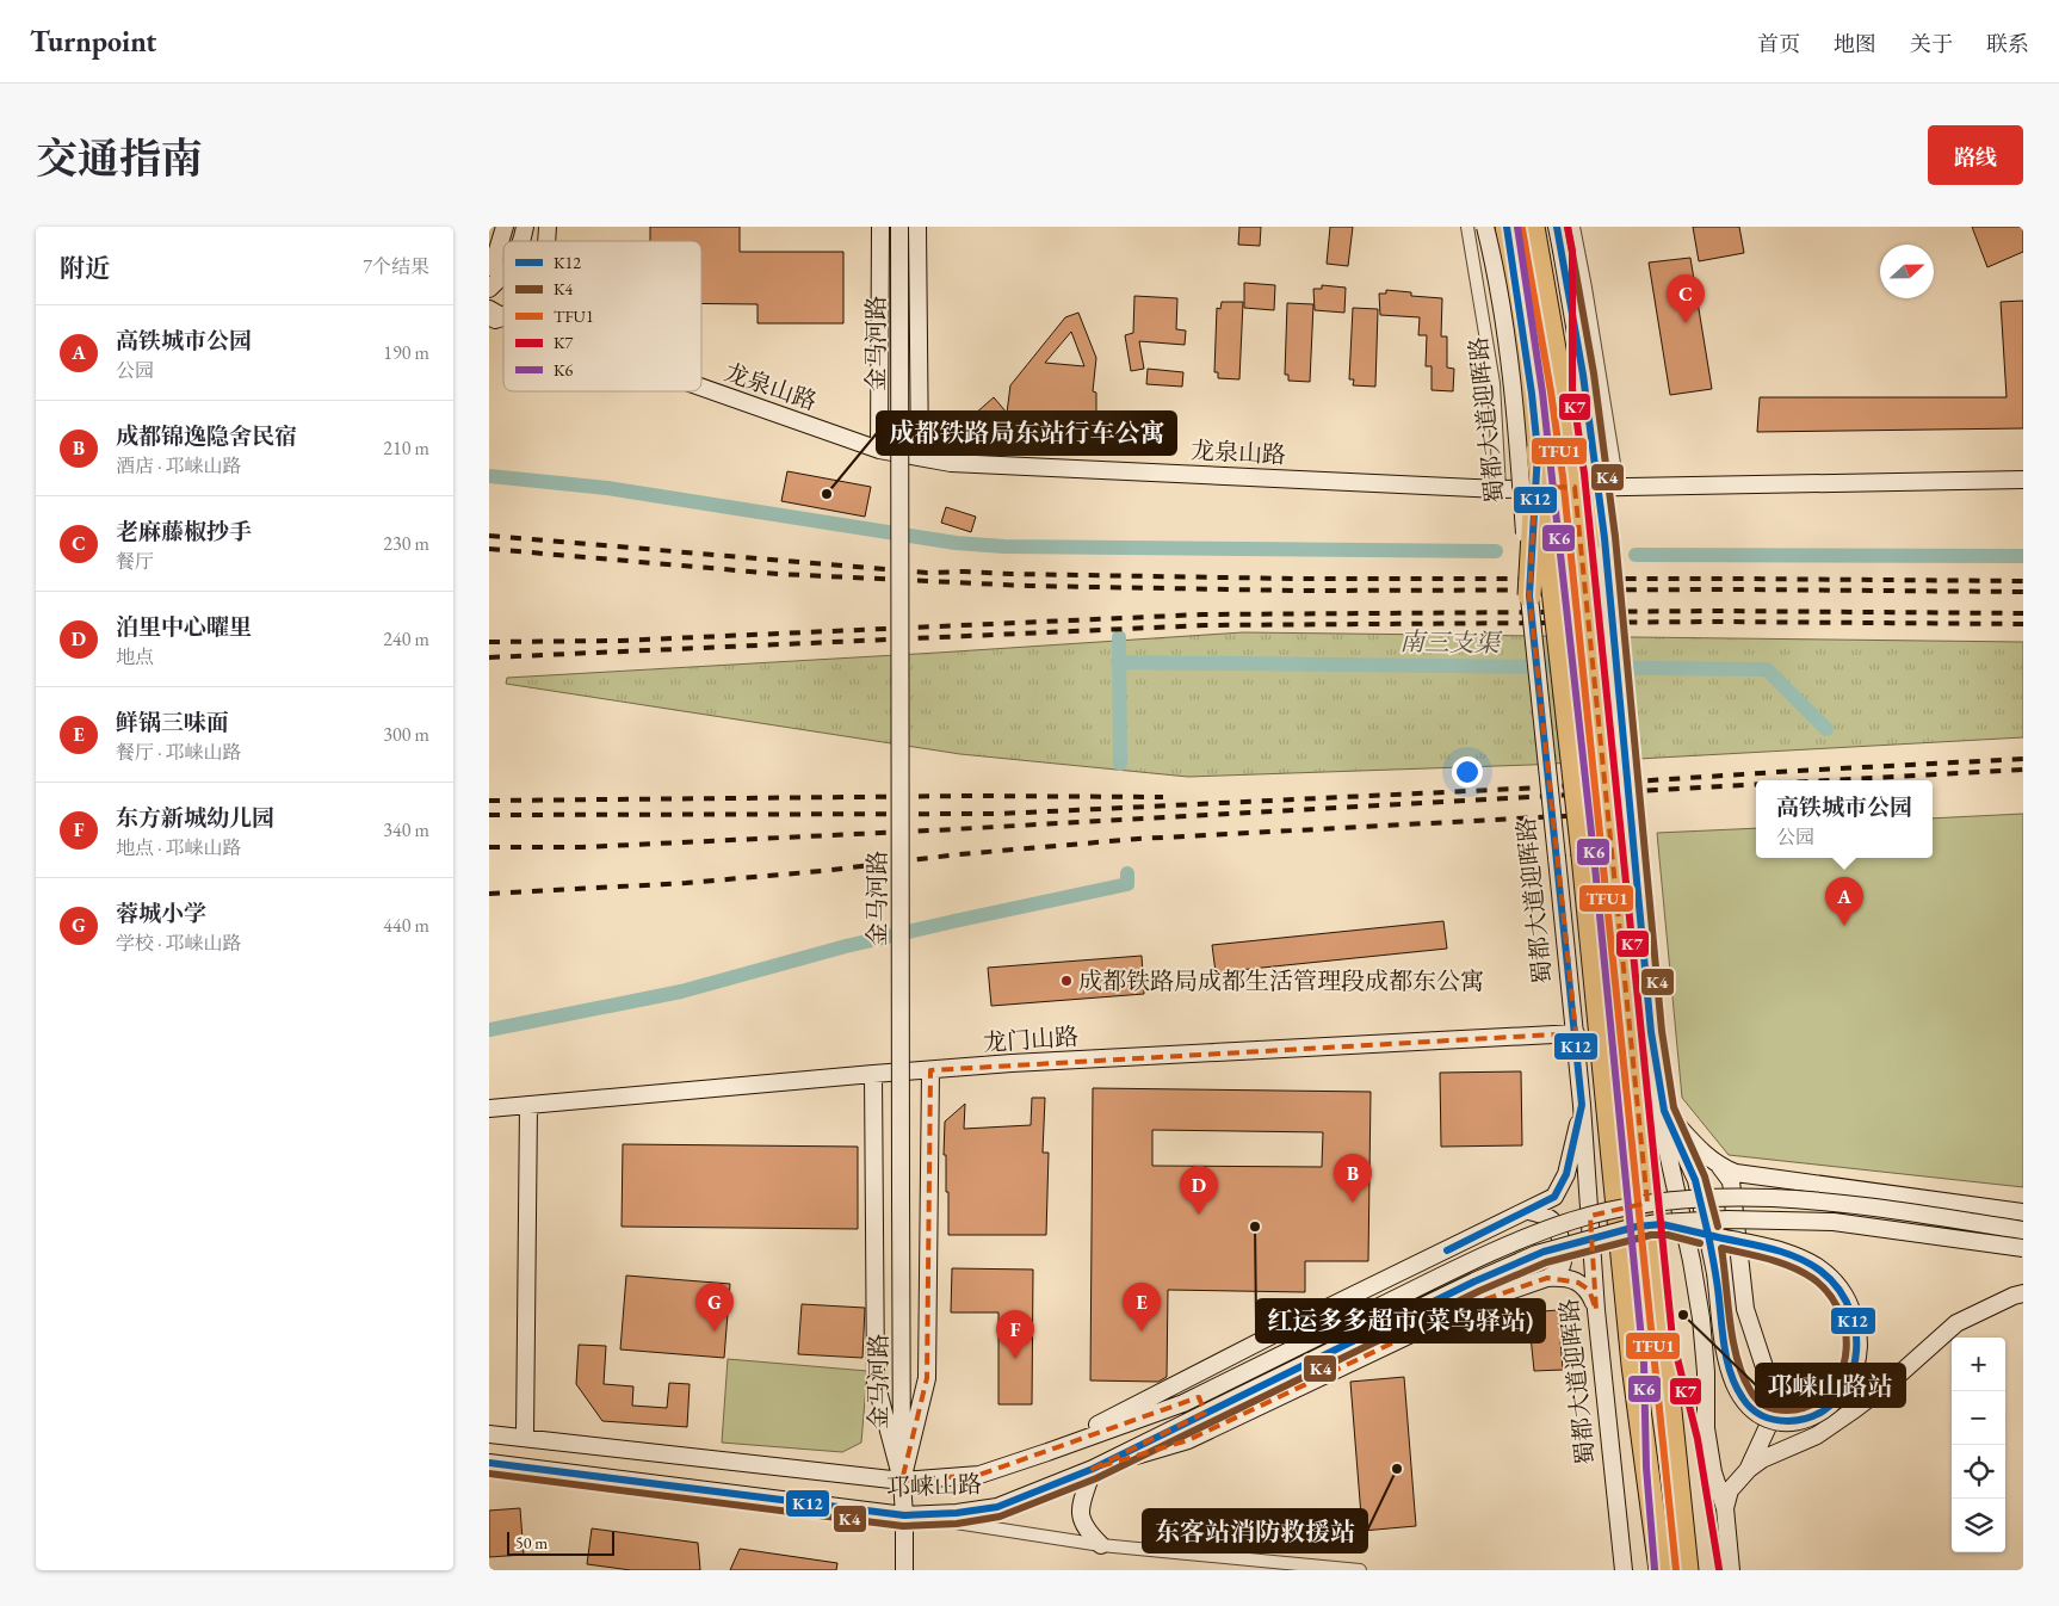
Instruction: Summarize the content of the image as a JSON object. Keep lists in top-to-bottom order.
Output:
{
  "streets": {
    "highway": ["蜀都大道迎晖路"],
    "street": [
      "金马河路",
      "龙泉山路",
      "龙门山路",
      "邛崃山路"
    ]
  },
  "crossings": [
    ["金马河路", "邛崃山路"],
    ["蜀都大道迎晖路", "龙门山路"]
  ],
  "water": ["南三支渠"],
  "places": [
    "成都铁路局东站行车公寓",
    "成都铁路局成都生活管理段成都东公寓",
    "红运多多超市(菜鸟驿站)",
    "邛崃山路站",
    "东客站消防救援站"
  ],
  "lines": [
    "transit line K12",
    "transit line K4",
    "transit line K7",
    "transit line K6",
    "transit line TFU1"
  ],
  "legend": [
    "K12",
    "K4",
    "TFU1",
    "K7",
    "K6"
  ],
  "scale_bar": "50 m",
  "north": "right",
  "page": {
    "header": "Turnpoint",
    "nav": [
      "首页",
      "地图",
      "关于",
      "联系"
    ],
    "title": "交通指南",
    "buttons": "路线",
    "heading": ["附近", "7个结果"],
    "pins": [
      "C",
      "A",
      "B",
      "D",
      "E",
      "G",
      "F"
    ],
    "list": [
      {
        "mark": "A",
        "name": "高铁城市公园",
        "note": "公园",
        "value": "190 m"
      },
      {
        "mark": "B",
        "name": "成都锦逸隐舍民宿",
        "note": "酒店 · 邛崃山路",
        "value": "210 m"
      },
      {
        "mark": "C",
        "name": "老麻藤椒抄手",
        "note": "餐厅",
        "value": "230 m"
      },
      {
        "mark": "D",
        "name": "泊里中心曜里",
        "note": "地点",
        "value": "240 m"
      },
      {
        "mark": "E",
        "name": "鲜锅三味面",
        "note": "餐厅 · 邛崃山路",
        "value": "300 m"
      },
      {
        "mark": "F",
        "name": "东方新城幼儿园",
        "note": "地点 · 邛崃山路",
        "value": "340 m"
      },
      {
        "mark": "G",
        "name": "蓉城小学",
        "note": "学校 · 邛崃山路",
        "value": "440 m"
      }
    ],
    "popup": ["高铁城市公园", "公园"],
    "map_buttons": ["+", "−"],
    "scale": "50 m"
  }
}
